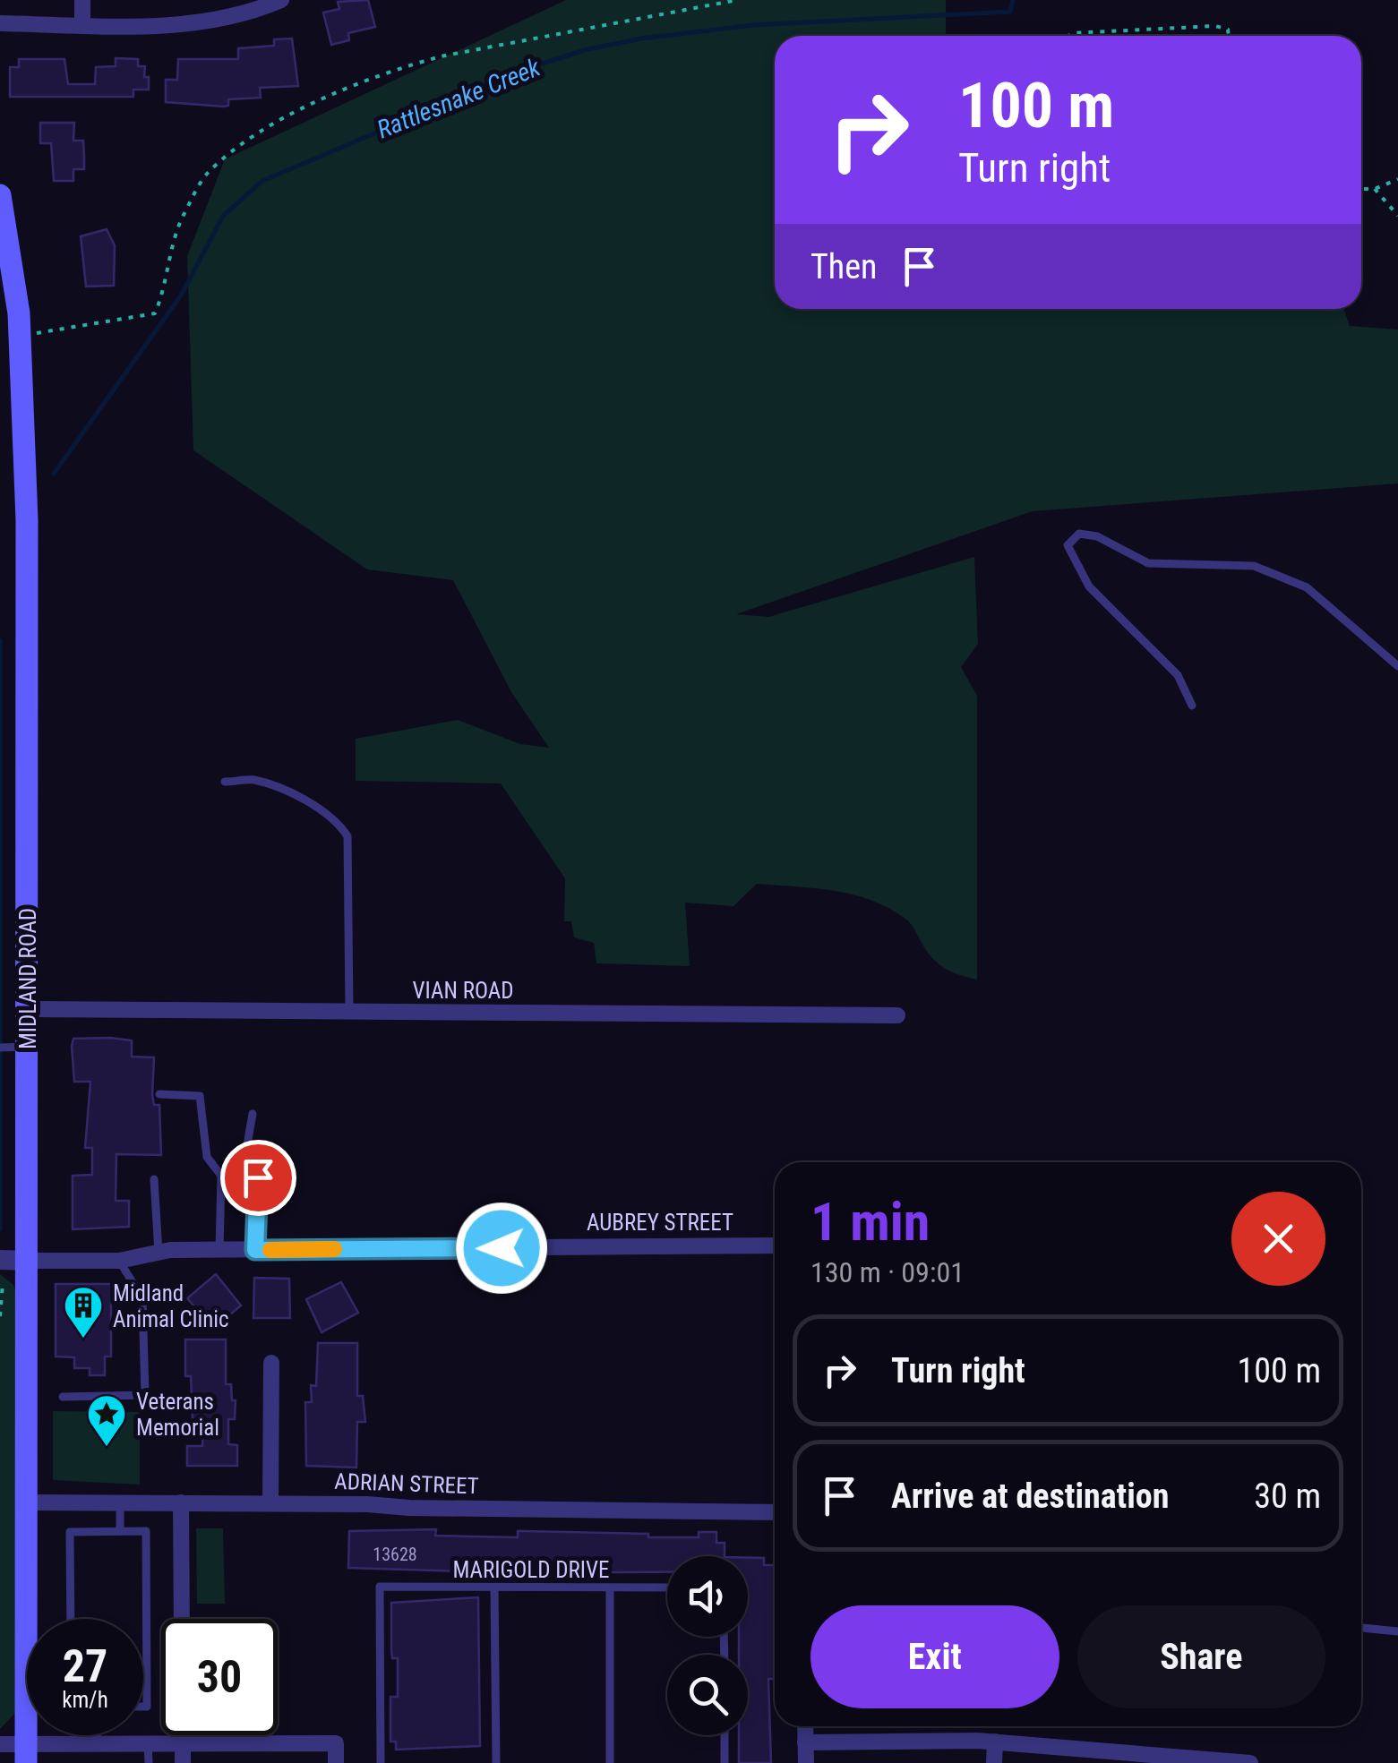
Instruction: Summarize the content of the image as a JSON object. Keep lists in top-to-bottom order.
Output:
{
  "streets": {
    "main road": ["MIDLAND ROAD"],
    "street": ["VIAN ROAD", "AUBREY STREET", "ADRIAN STREET"],
    "lane": ["MARIGOLD DRIVE"]
  },
  "crossings": [
    ["MIDLAND ROAD", "VIAN ROAD"],
    ["MIDLAND ROAD", "AUBREY STREET"],
    ["MIDLAND ROAD", "ADRIAN STREET"]
  ],
  "water": ["Rattlesnake Creek"],
  "places": {
    "building": ["Midland Animal Clinic"],
    "place": ["Veterans Memorial"]
  },
  "house_numbers": ["13628"],
  "page": {
    "turn": ["100 m", "Turn right"],
    "then": "Then",
    "heading": ["1 min", "130 m · 09:01"],
    "list": [
      {
        "name": "Turn right",
        "value": "100 m"
      },
      {
        "name": "Arrive at destination",
        "value": "30 m"
      }
    ],
    "buttons": ["Exit", "Share"],
    "speed": "27 km/h",
    "limit": "30"
  }
}
